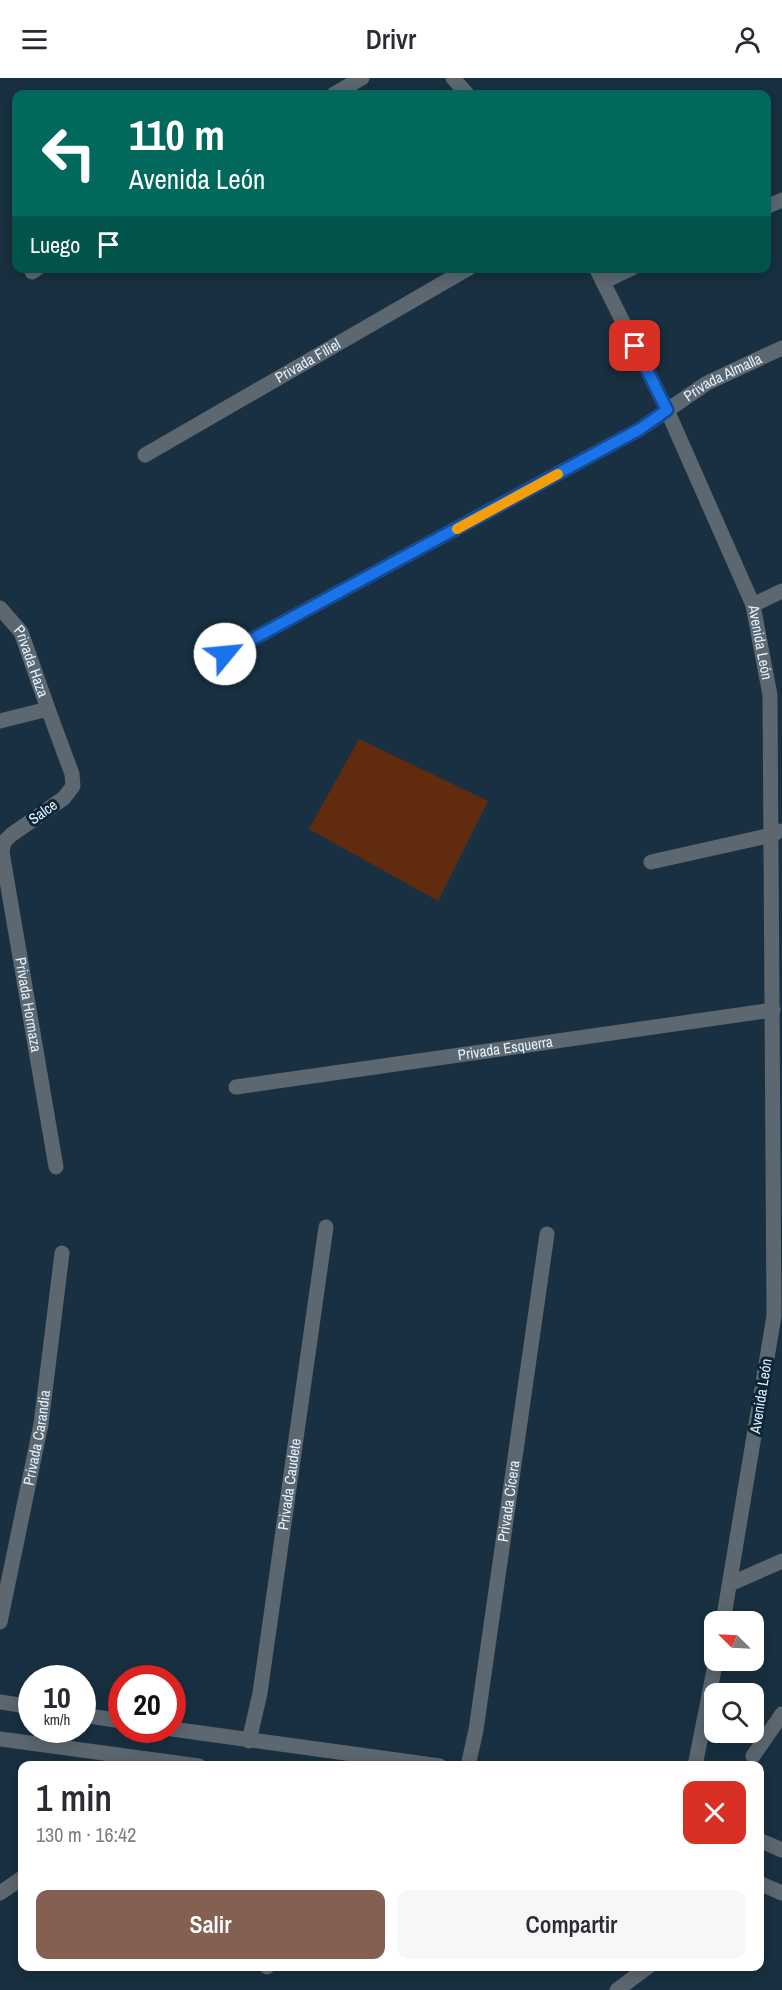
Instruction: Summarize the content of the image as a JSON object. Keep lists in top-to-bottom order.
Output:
{
  "streets": {
    "street": [
      "Privada Filiel",
      "Privada Almalla",
      "Avenida León",
      "Privada Haza",
      "Salce",
      "Privada Hormaza",
      "Privada Esquerra",
      "Privada Carandia",
      "Privada Caudete",
      "Privada Cícera"
    ]
  },
  "crossings": [
    ["Privada Almalla", "Avenida León"],
    ["Avenida León", "Privada Esquerra"],
    ["Privada Haza", "Salce"],
    ["Salce", "Privada Hormaza"]
  ],
  "north": "top left",
  "page": {
    "header": "Drivr",
    "turn": ["110 m", "Avenida León"],
    "then": "Luego",
    "speed": "10 km/h",
    "limit": "20",
    "heading": ["1 min", "130 m · 16:42"],
    "buttons": ["Salir", "Compartir"]
  }
}
